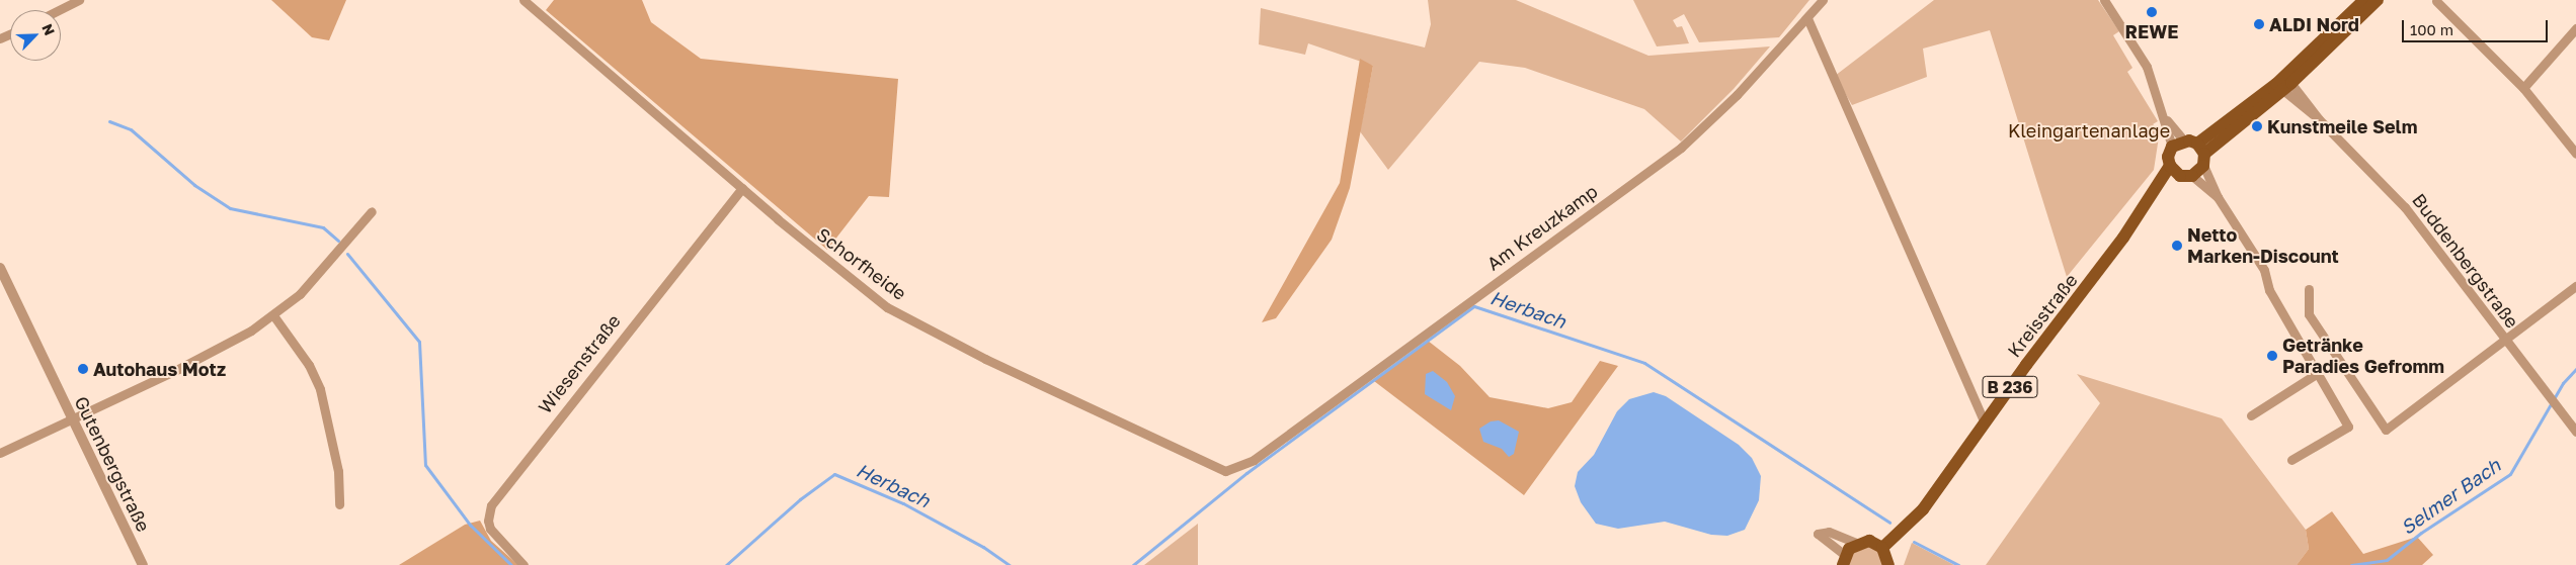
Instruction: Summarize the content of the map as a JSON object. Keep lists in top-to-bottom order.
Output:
{
  "streets": {
    "main road": ["Kreisstraße", "B 236"],
    "street": [
      "Am Kreuzkamp",
      "Buddenbergstraße",
      "Schorfheide",
      "Wiesenstraße",
      "Gutenbergstraße"
    ]
  },
  "crossings": [
    ["Am Kreuzkamp", "Schorfheide"],
    ["Buddenbergstraße", "Kreisstraße"],
    ["Schorfheide", "Wiesenstraße"]
  ],
  "water": ["Herbach", "Selmer Bach"],
  "parks": ["Kleingartenanlage"],
  "places": [
    "REWE",
    "ALDI Nord",
    "Kunstmeile Selm",
    "Netto Marken-Discount",
    "Getränke Paradies Gefromm",
    "Autohaus Motz"
  ],
  "scale_bar": "100 m",
  "north": "top right"
}
